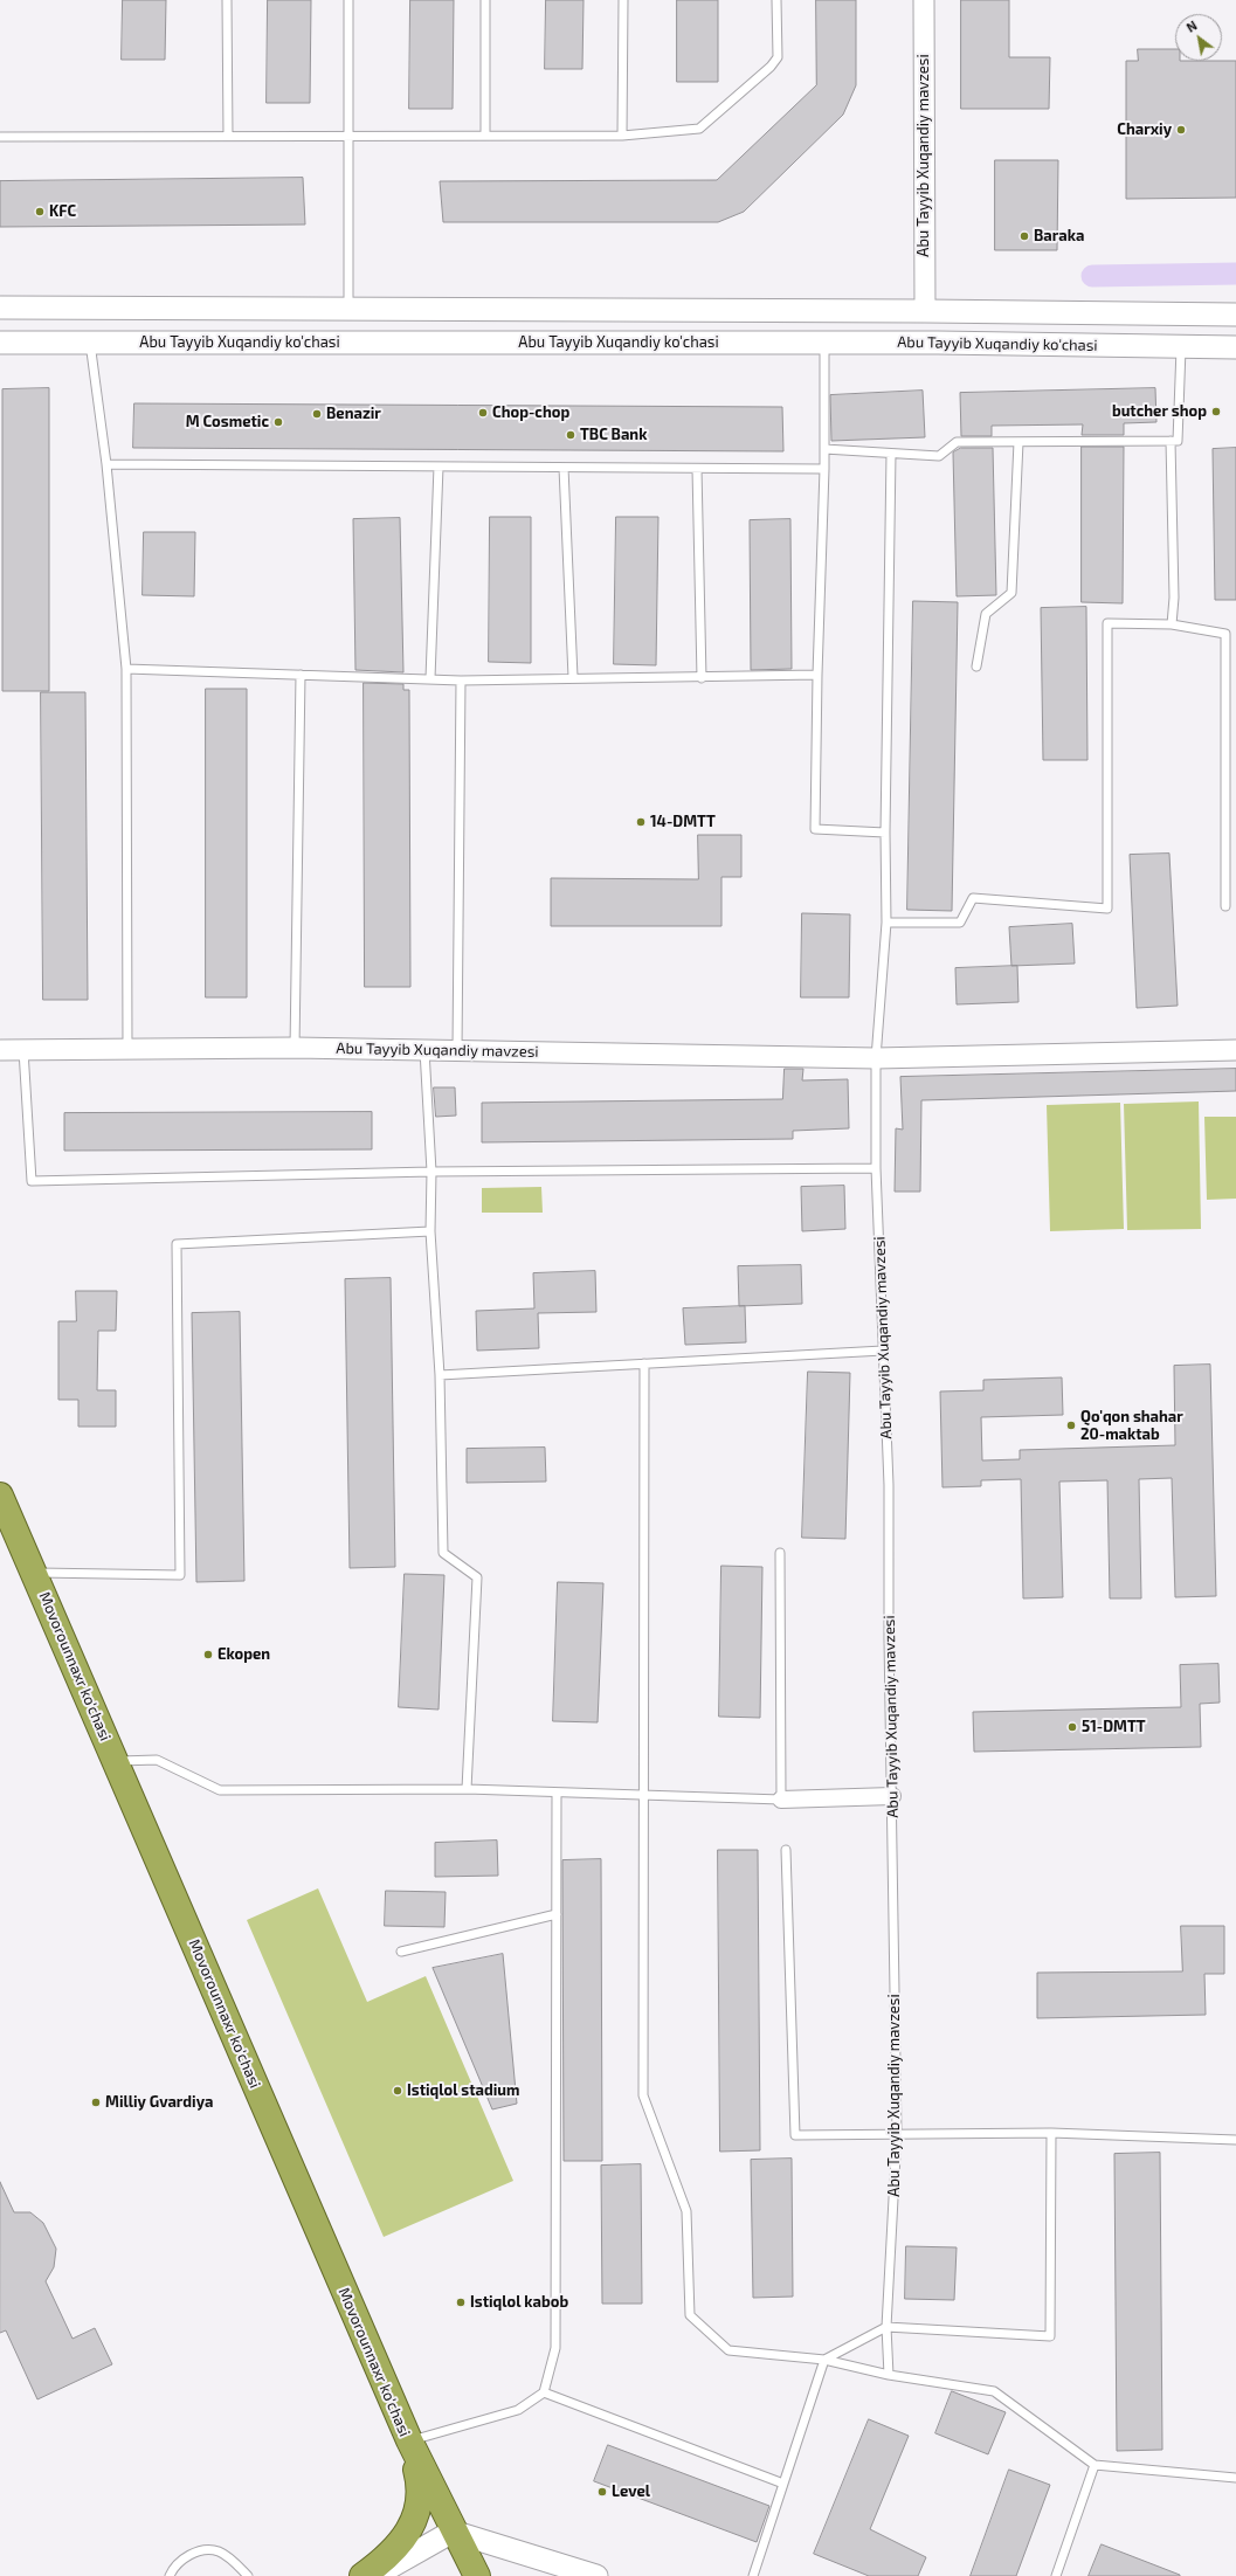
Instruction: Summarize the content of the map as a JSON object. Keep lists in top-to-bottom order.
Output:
{
  "streets": {
    "highway": ["Movorounnaxr ko'chasi"],
    "main road": ["Abu Tayyib Xuqandiy ko'chasi"],
    "street": ["Abu Tayyib Xuqandiy mavzesi"]
  },
  "places": [
    "Charxiy",
    "KFC",
    "Baraka",
    "butcher shop",
    "Chop-chop",
    "Benazir",
    "M Cosmetic",
    "TBC Bank",
    "14-DMTT",
    "Qo'qon shahar 20-maktab",
    "Ekopen",
    "51-DMTT",
    "Istiqlol stadium",
    "Milliy Gvardiya",
    "Istiqlol kabob",
    "Level"
  ],
  "north": "top left"
}
